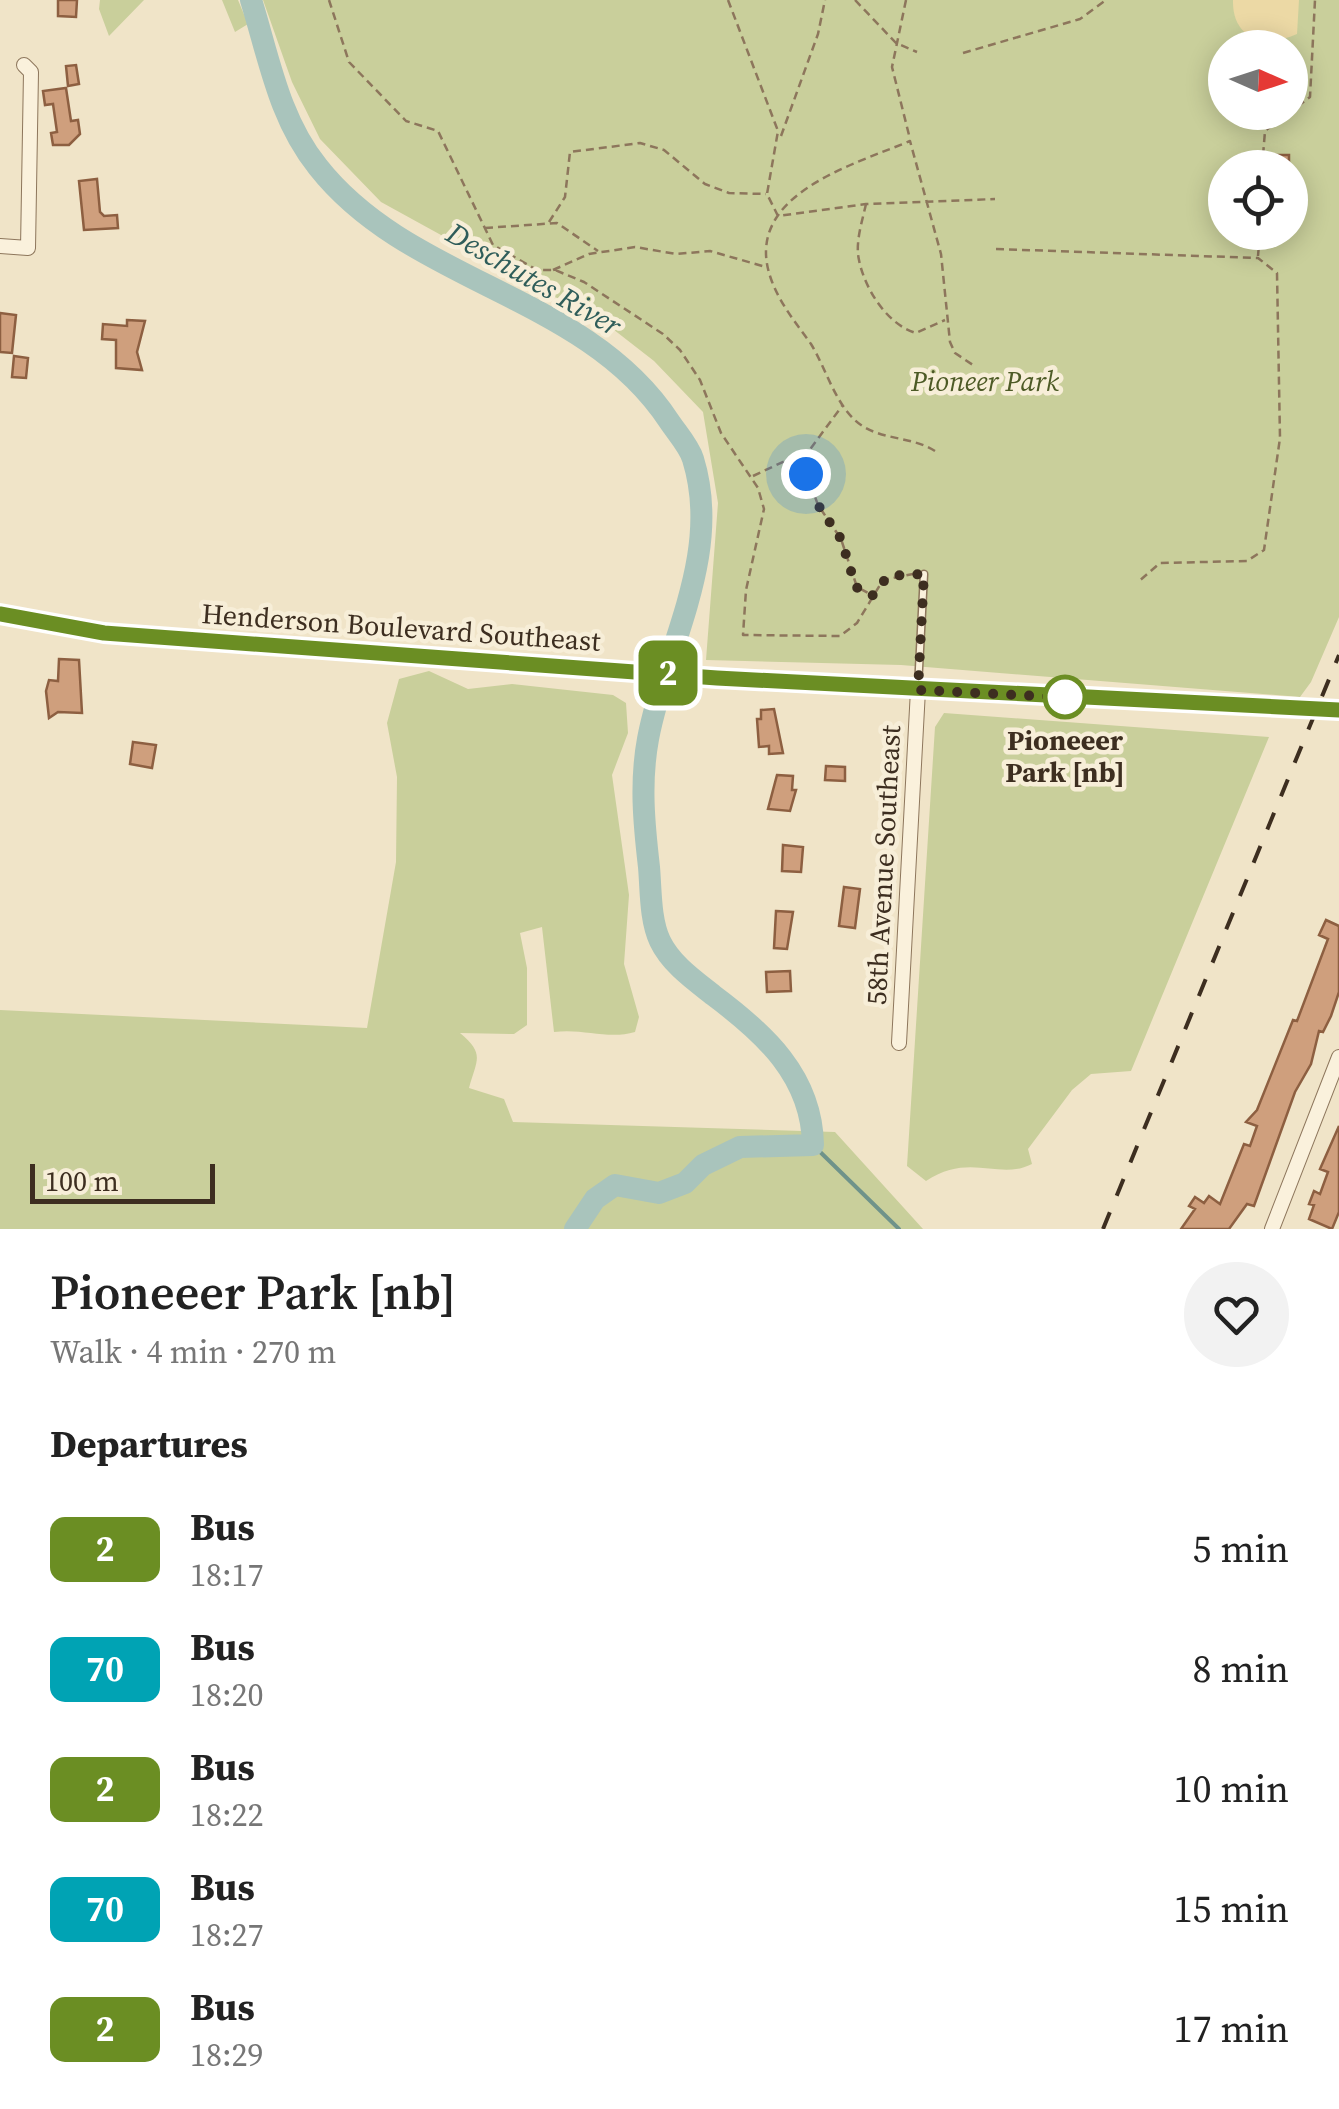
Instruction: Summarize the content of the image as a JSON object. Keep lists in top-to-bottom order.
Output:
{
  "streets": {
    "street": ["Henderson Boulevard Southeast", "58th Avenue Southeast"]
  },
  "crossings": [
    ["Henderson Boulevard Southeast", "58th Avenue Southeast"]
  ],
  "water": ["Deschutes River"],
  "parks": ["Pioneer Park"],
  "places": ["Pioneeer Park [nb]"],
  "lines": ["bus line 2"],
  "scale_bar": "100 m",
  "north": "right",
  "page": {
    "on_map": "2",
    "scale": "100 m",
    "heading": [
      ["Pioneeer Park [nb]", "Walk · 4 min · 270 m"],
      "Departures"
    ],
    "list": [
      {
        "mark": "2",
        "name": "Bus",
        "note": "18:17",
        "value": "5 min"
      },
      {
        "mark": "70",
        "name": "Bus",
        "note": "18:20",
        "value": "8 min"
      },
      {
        "mark": "2",
        "name": "Bus",
        "note": "18:22",
        "value": "10 min"
      },
      {
        "mark": "70",
        "name": "Bus",
        "note": "18:27",
        "value": "15 min"
      },
      {
        "mark": "2",
        "name": "Bus",
        "note": "18:29",
        "value": "17 min"
      }
    ]
  }
}
